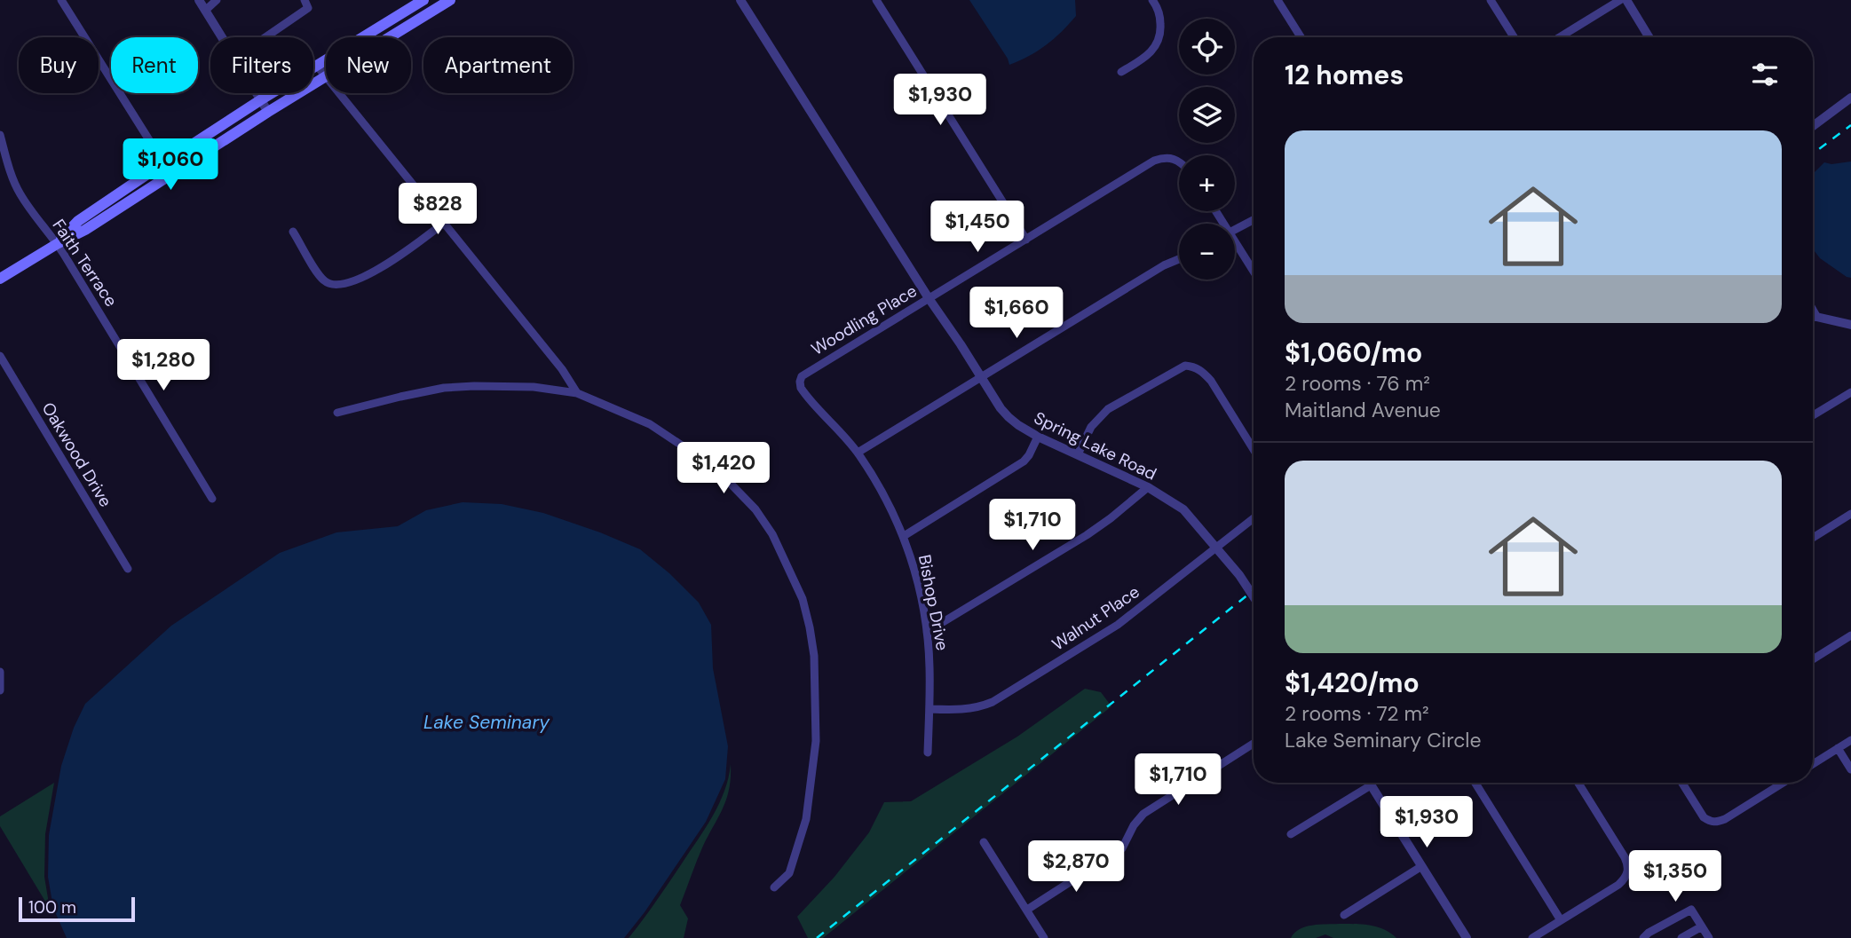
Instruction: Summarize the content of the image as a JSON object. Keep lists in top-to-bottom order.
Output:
{
  "streets": {
    "street": [
      "Faith Terrace",
      "Woodling Place",
      "Spring Lake Road",
      "Oakwood Drive",
      "Bishop Drive",
      "Walnut Place"
    ]
  },
  "crossings": [
    ["Woodling Place", "Spring Lake Road"],
    ["Woodling Place", "Bishop Drive"],
    ["Spring Lake Road", "Walnut Place"],
    ["Bishop Drive", "Walnut Place"]
  ],
  "water": ["Lake Seminary"],
  "scale_bar": "100 m",
  "page": {
    "map_buttons": ["+", "−"],
    "chip": [
      "Buy",
      "Rent",
      "Filters",
      "New",
      "Apartment"
    ],
    "heading": "12 homes",
    "price": [
      "$1,930",
      "$1,060",
      "$828",
      "$1,450",
      "$1,660",
      "$1,280",
      "$1,420",
      "$1,710",
      "$1,710",
      "$1,930",
      "$2,870",
      "$1,350"
    ],
    "list": [
      {
        "name": "$1,060/mo",
        "note": "2 rooms · 76 m² · Maitland Avenue"
      },
      {
        "name": "$1,420/mo",
        "note": "2 rooms · 72 m² · Lake Seminary Circle"
      }
    ],
    "scale": "100 m"
  }
}
